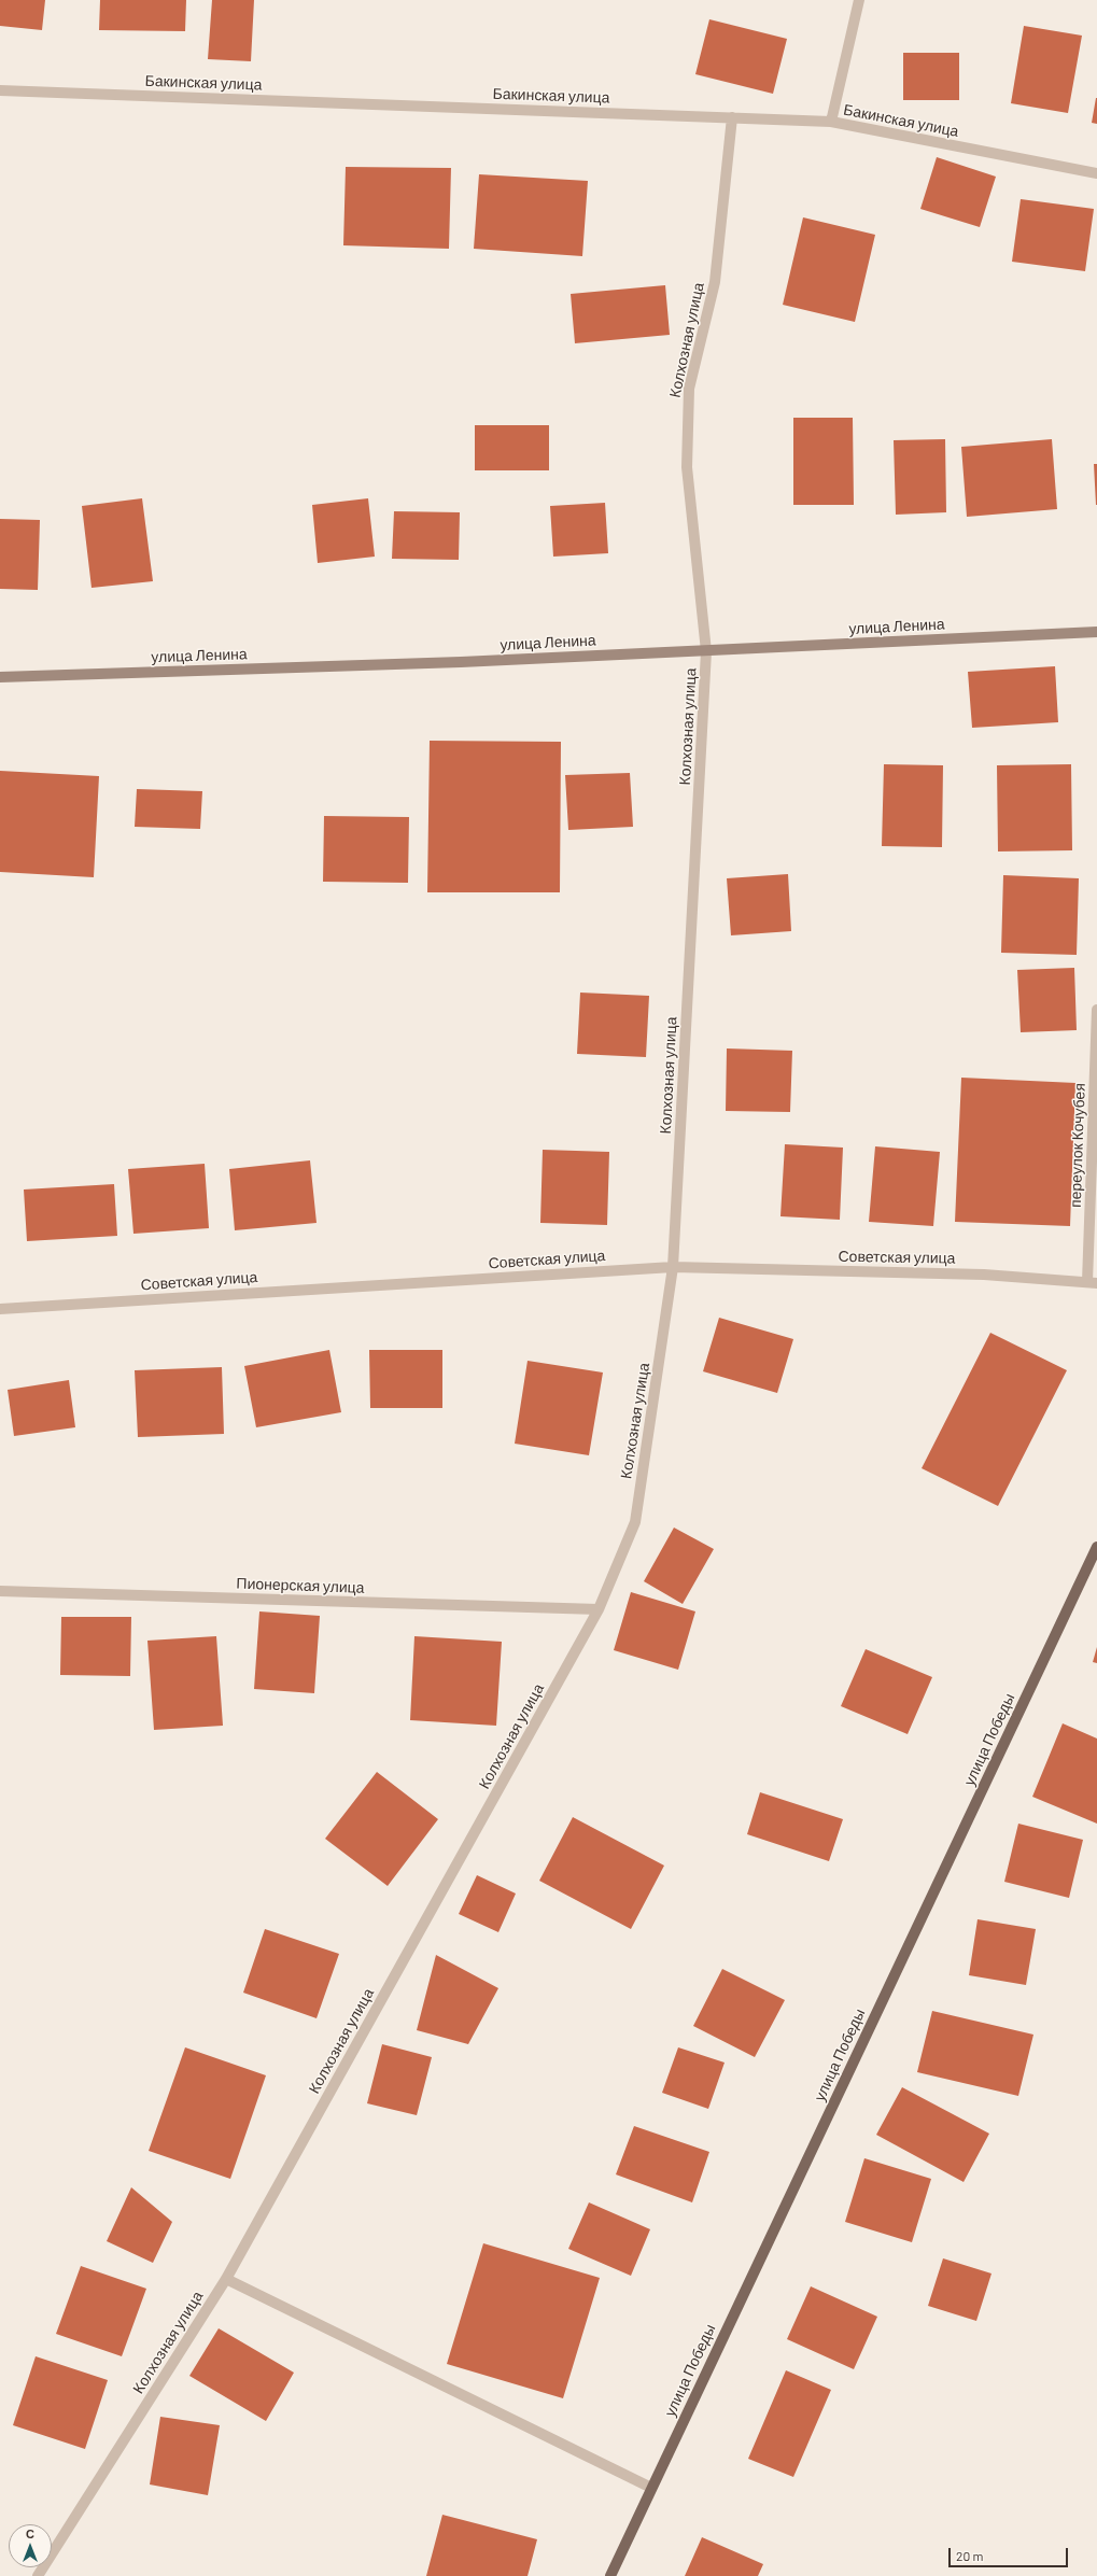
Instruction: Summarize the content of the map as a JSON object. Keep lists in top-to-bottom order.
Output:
{
  "streets": {
    "main road": ["улица Ленина", "улица Победы"],
    "street": [
      "Бакинская улица",
      "Колхозная улица",
      "переулок Кочубея",
      "Советская улица",
      "Пионерская улица"
    ]
  },
  "crossings": [
    ["Бакинская улица", "Колхозная улица"],
    ["Колхозная улица", "улица Ленина"],
    ["Колхозная улица", "Советская улица"],
    ["Колхозная улица", "Пионерская улица"],
    ["переулок Кочубея", "Советская улица"]
  ],
  "scale_bar": "20 m",
  "north": "top"
}
